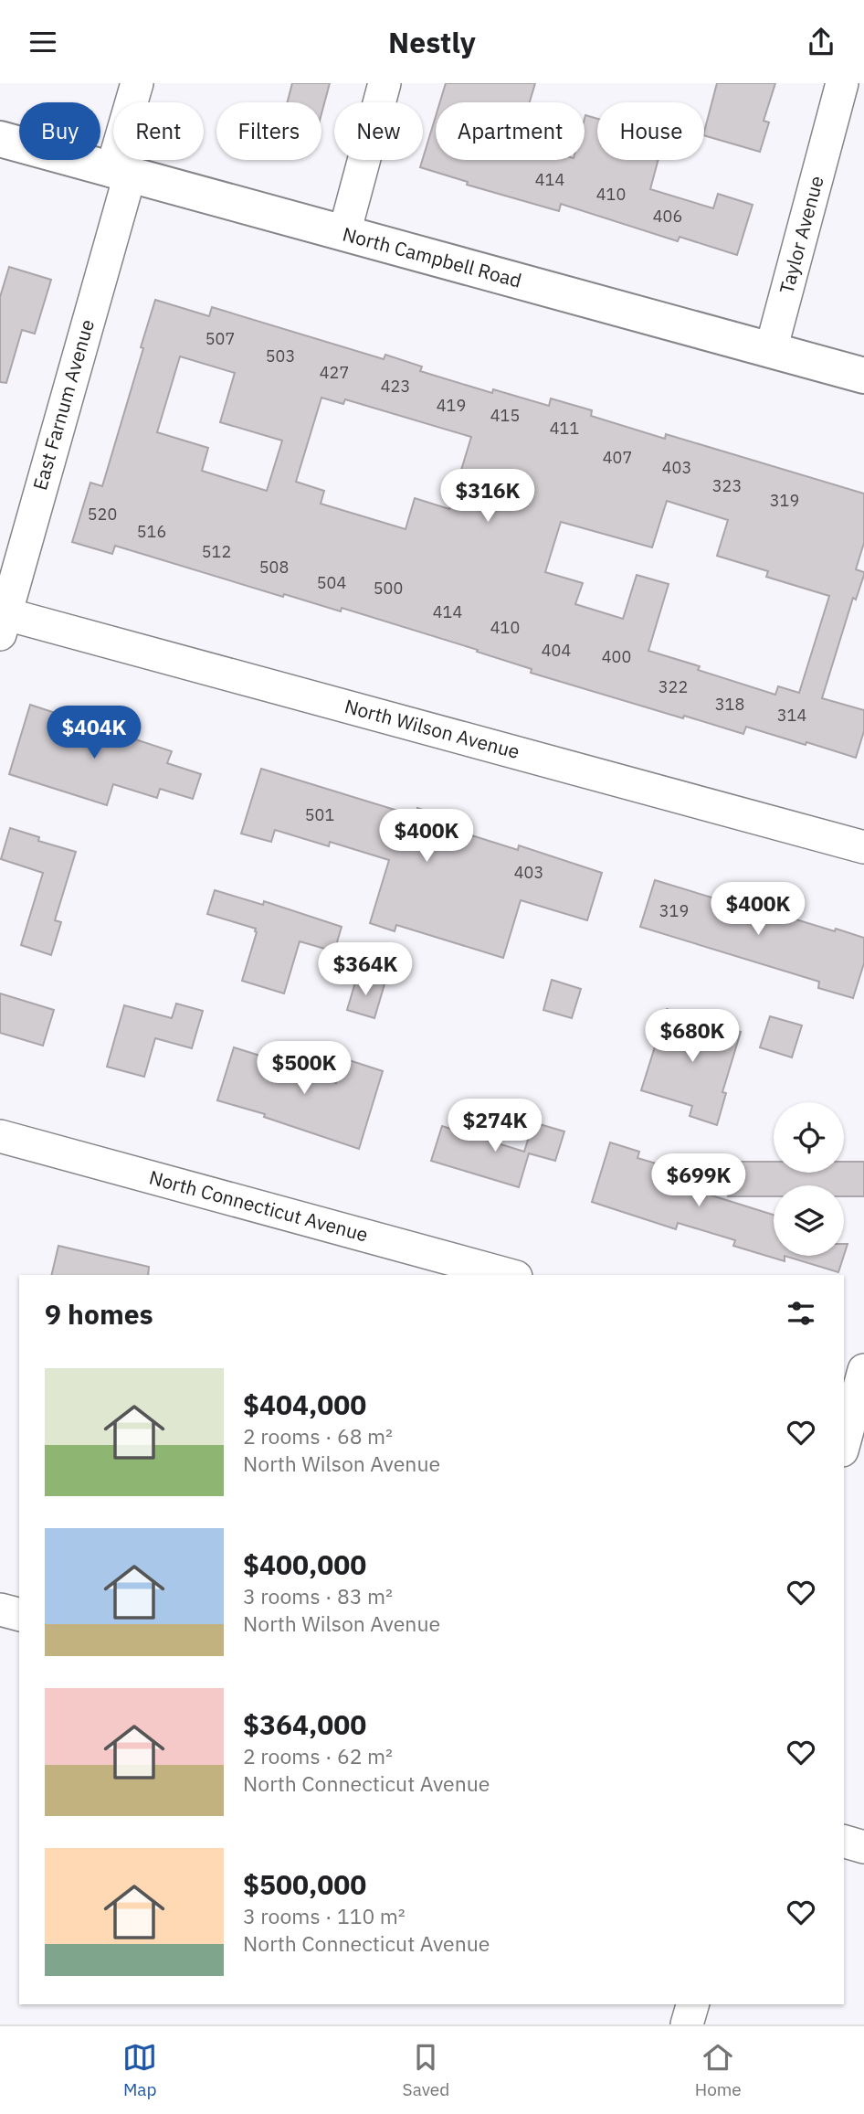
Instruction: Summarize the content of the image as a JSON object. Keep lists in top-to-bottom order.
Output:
{
  "streets": {
    "street": [
      "Taylor Avenue",
      "North Campbell Road",
      "East Farnum Avenue",
      "North Wilson Avenue",
      "North Connecticut Avenue"
    ]
  },
  "crossings": [
    ["Taylor Avenue", "North Campbell Road"],
    ["North Campbell Road", "East Farnum Avenue"],
    ["East Farnum Avenue", "North Wilson Avenue"]
  ],
  "house_numbers": [
    "414",
    "410",
    "406",
    "507",
    "503",
    "427",
    "423",
    "419",
    "415",
    "411",
    "407",
    "403",
    "323",
    "319",
    "520",
    "516",
    "512",
    "508",
    "504",
    "500",
    "414",
    "410",
    "404",
    "400",
    "322",
    "318",
    "314",
    "501",
    "403",
    "319"
  ],
  "page": {
    "header": "Nestly",
    "chip": [
      "Buy",
      "Rent",
      "Filters",
      "New",
      "Apartment",
      "House"
    ],
    "price": [
      "$316K",
      "$404K",
      "$400K",
      "$400K",
      "$364K",
      "$680K",
      "$500K",
      "$274K",
      "$699K"
    ],
    "heading": "9 homes",
    "list": [
      {
        "name": "$404,000",
        "note": "2 rooms · 68 m² · North Wilson Avenue"
      },
      {
        "name": "$400,000",
        "note": "3 rooms · 83 m² · North Wilson Avenue"
      },
      {
        "name": "$364,000",
        "note": "2 rooms · 62 m² · North Connecticut Avenue"
      },
      {
        "name": "$500,000",
        "note": "3 rooms · 110 m² · North Connecticut Avenue"
      }
    ],
    "tabs": ["Map", "Saved", "Home"]
  }
}
